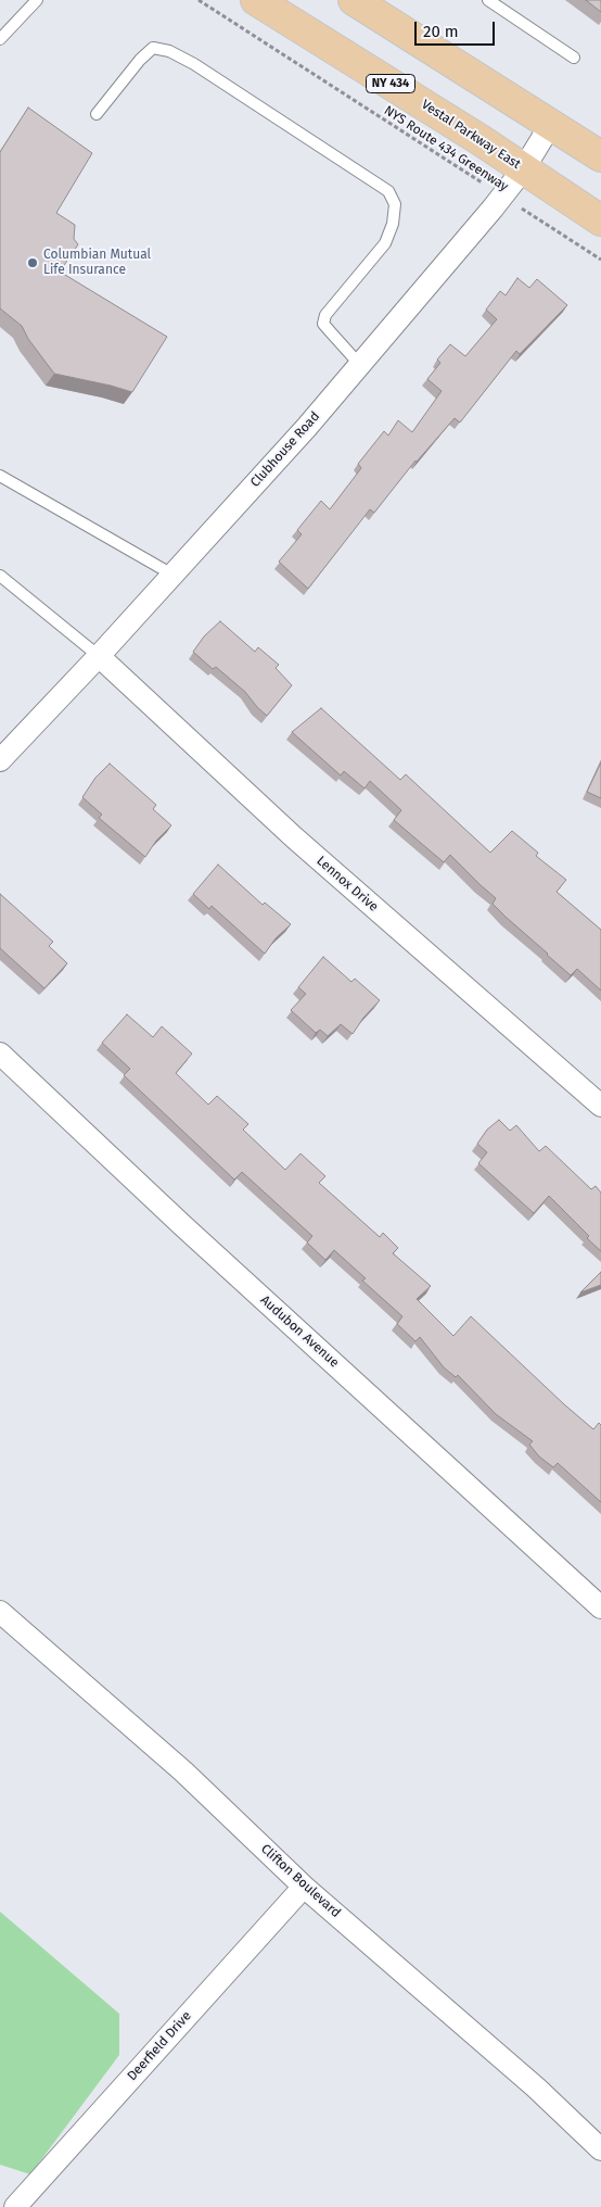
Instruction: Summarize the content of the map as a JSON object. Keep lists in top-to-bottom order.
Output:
{
  "streets": {
    "main road": ["NY 434", "Vestal Parkway East"],
    "street": [
      "Clubhouse Road",
      "Lennox Drive",
      "Audubon Avenue",
      "Clifton Boulevard",
      "Deerfield Drive"
    ],
    "path": ["NYS Route 434 Greenway"]
  },
  "crossings": [
    ["Vestal Parkway East", "Clubhouse Road"],
    ["NYS Route 434 Greenway", "Clubhouse Road"],
    ["Clubhouse Road", "Lennox Drive"],
    ["Clifton Boulevard", "Deerfield Drive"]
  ],
  "places": ["Columbian Mutual Life Insurance"],
  "scale_bar": "20 m"
}
